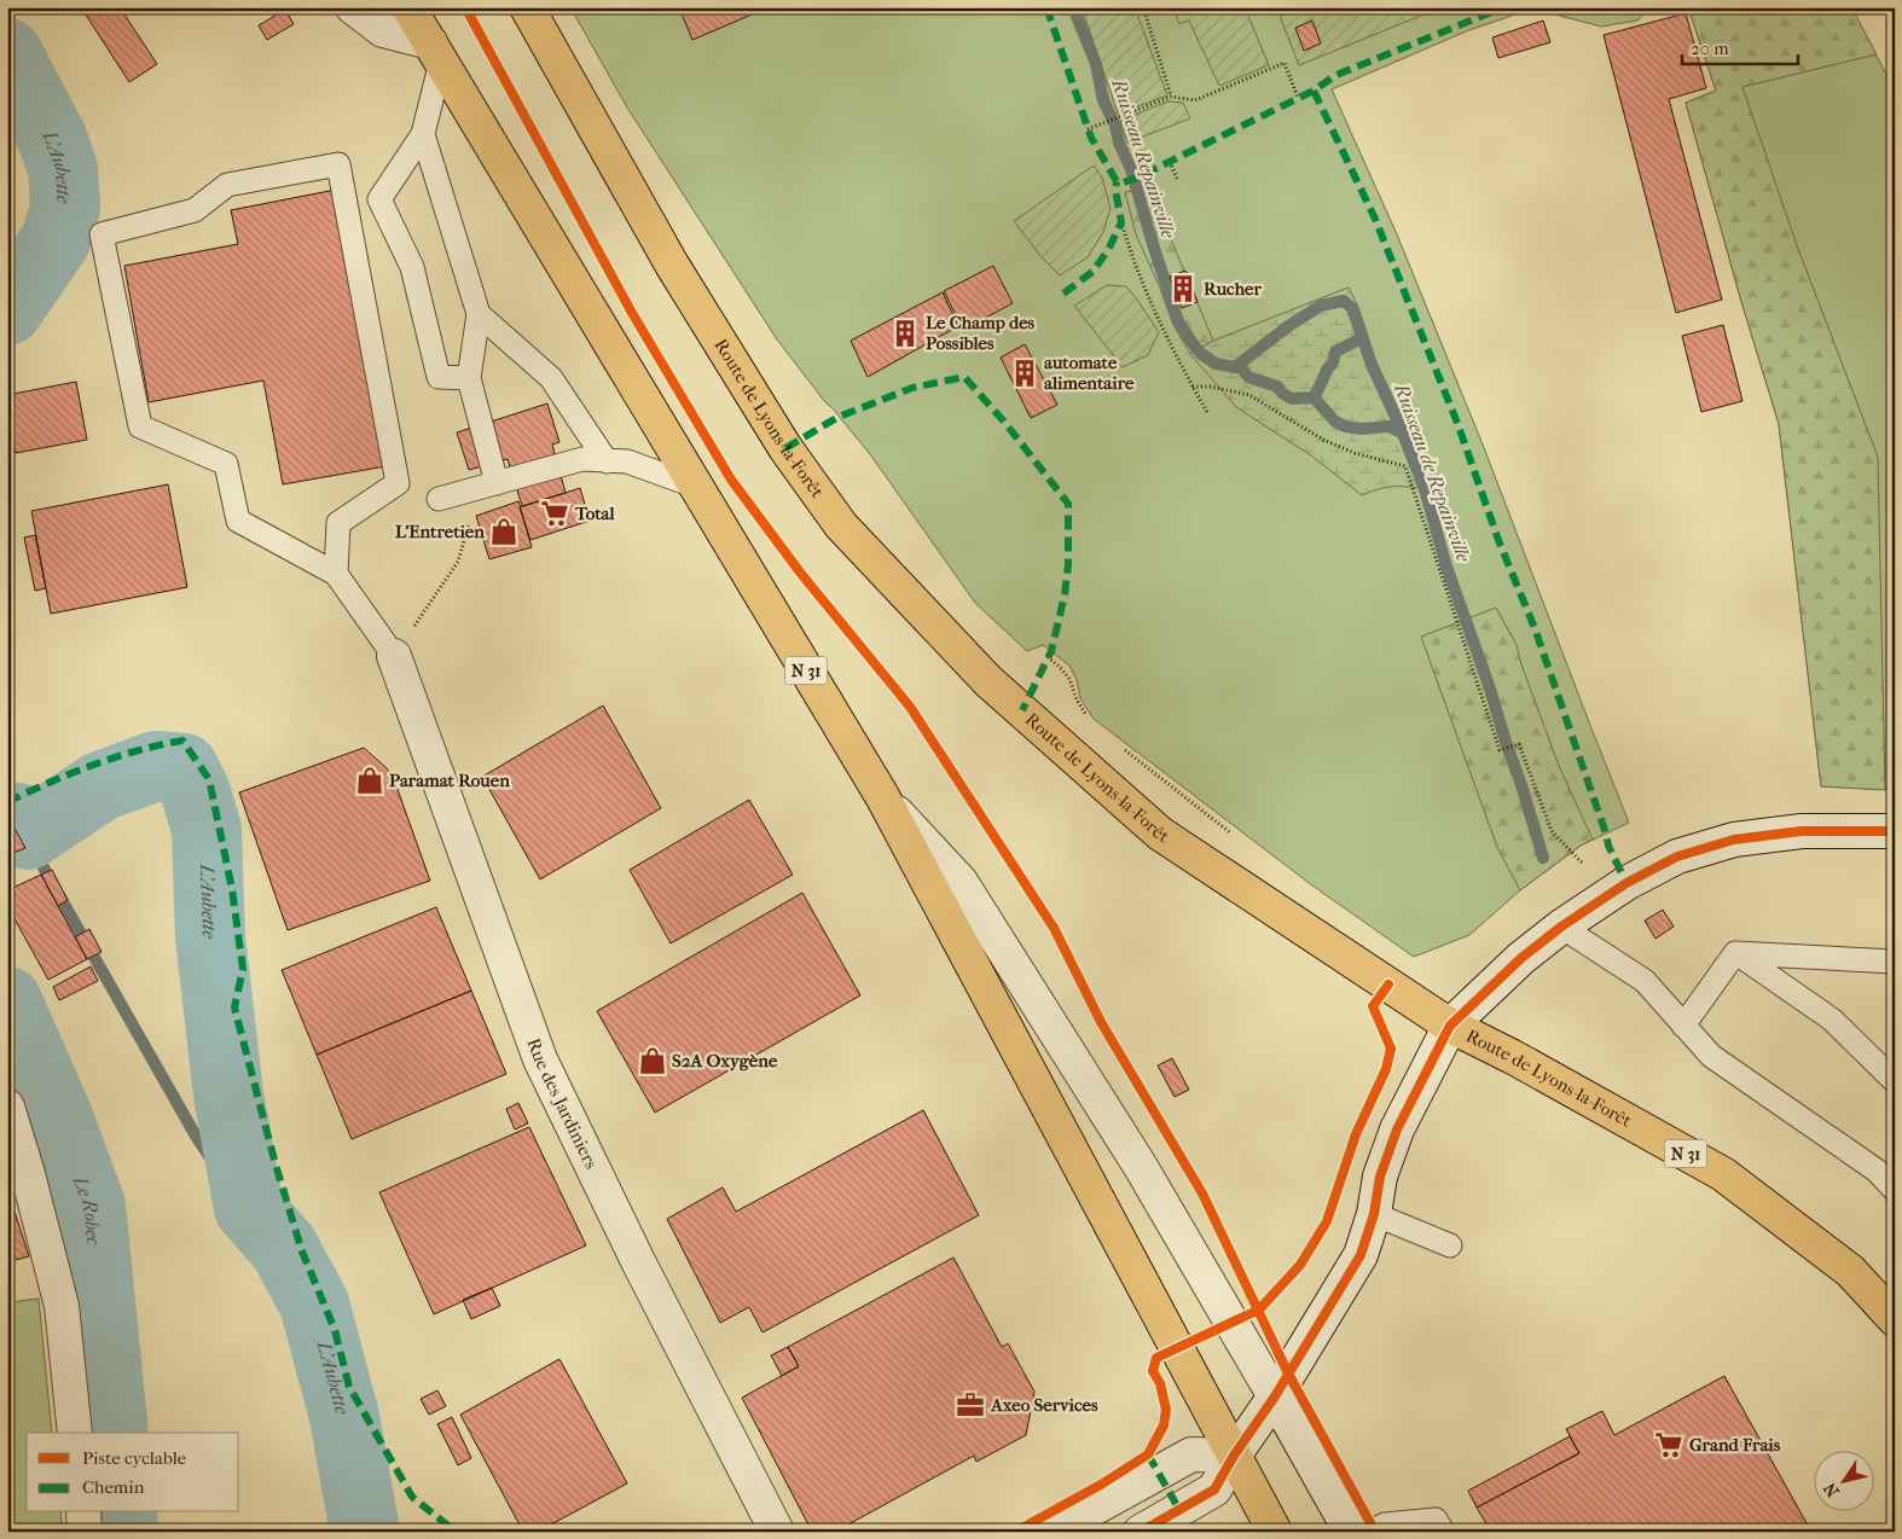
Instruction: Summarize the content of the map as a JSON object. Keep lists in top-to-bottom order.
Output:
{
  "streets": {
    "main road": ["Route de Lyons-la-Forêt", "N 31"],
    "street": ["Rue des Jardiniers"]
  },
  "water": [
    "Ruisseau Repainville",
    "L'Aubette",
    "Ruisseau de Repainville",
    "Le Robec"
  ],
  "places": {
    "building": ["Rucher", "Le Champ des Possibles", "automate alimentaire"],
    "supermarket": ["Total", "Grand Frais"],
    "shop": ["L'Entretien", "Paramat Rouen", "S2A Oxygène"],
    "office": ["Axeo Services"]
  },
  "legend": ["Piste cyclable", "Chemin"],
  "scale_bar": "20 m",
  "north": "bottom left"
}
